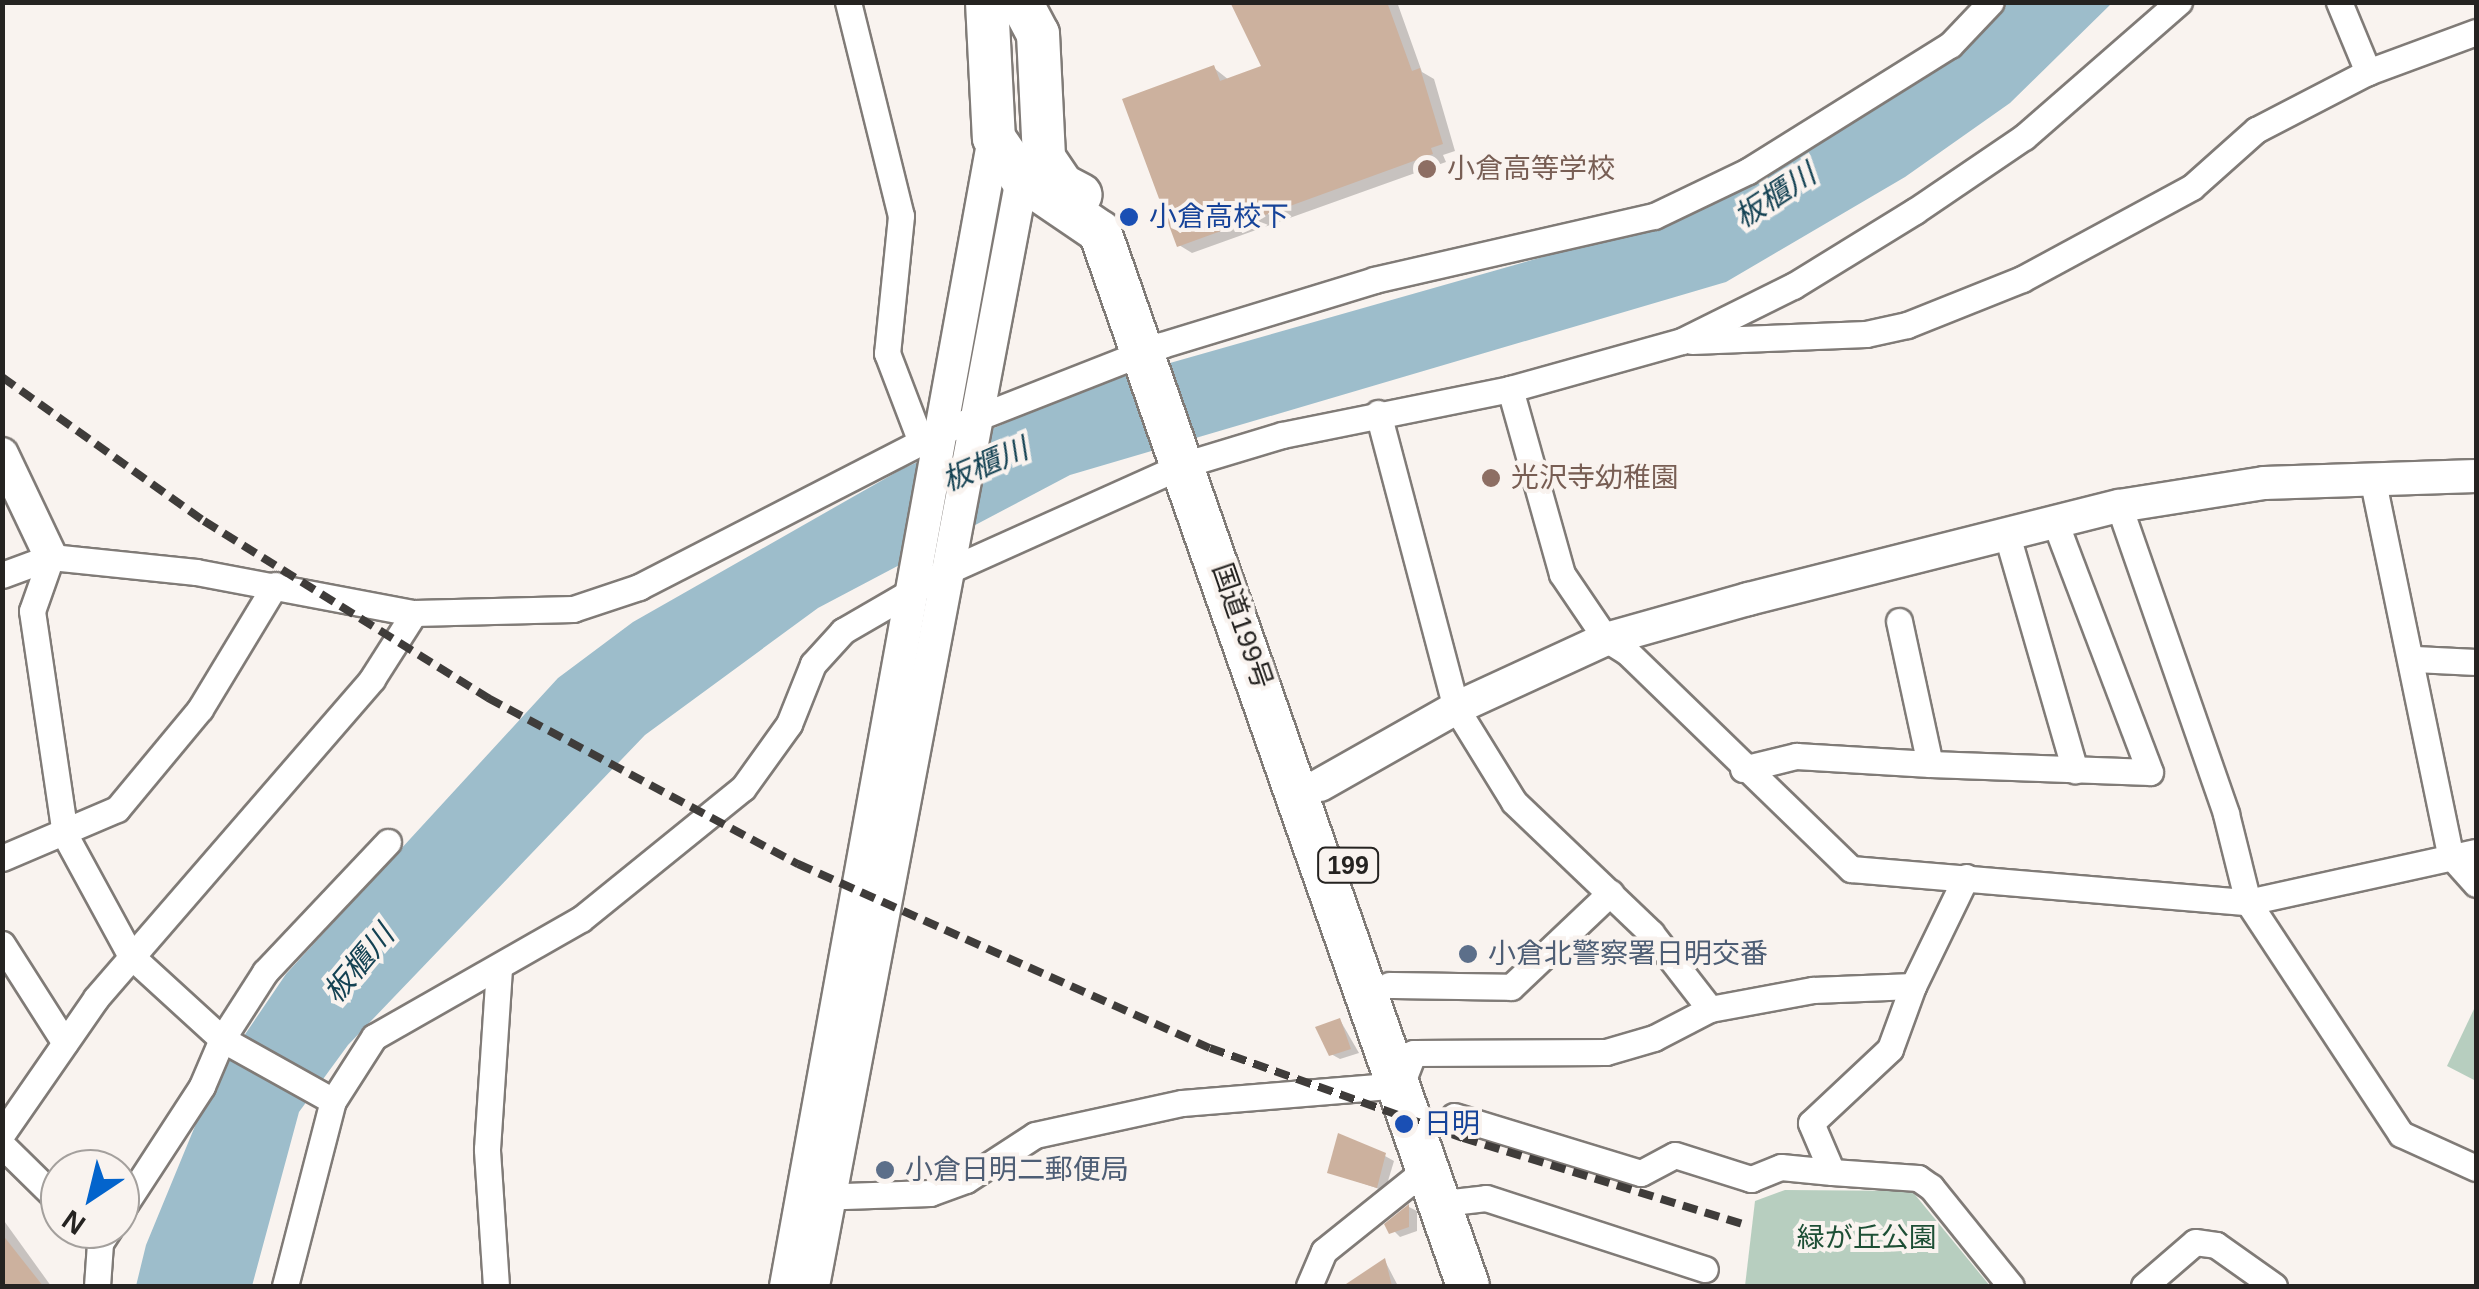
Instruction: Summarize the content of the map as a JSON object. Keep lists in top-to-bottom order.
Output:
{
  "streets": {
    "highway": ["国道199号", "199"]
  },
  "water": ["板櫃川"],
  "parks": ["緑が丘公園"],
  "places": [
    "小倉高等学校",
    "小倉高校下",
    "光沢寺幼稚園",
    "小倉北警察署日明交番",
    "日明",
    "小倉日明二郵便局"
  ],
  "north": "bottom left"
}
